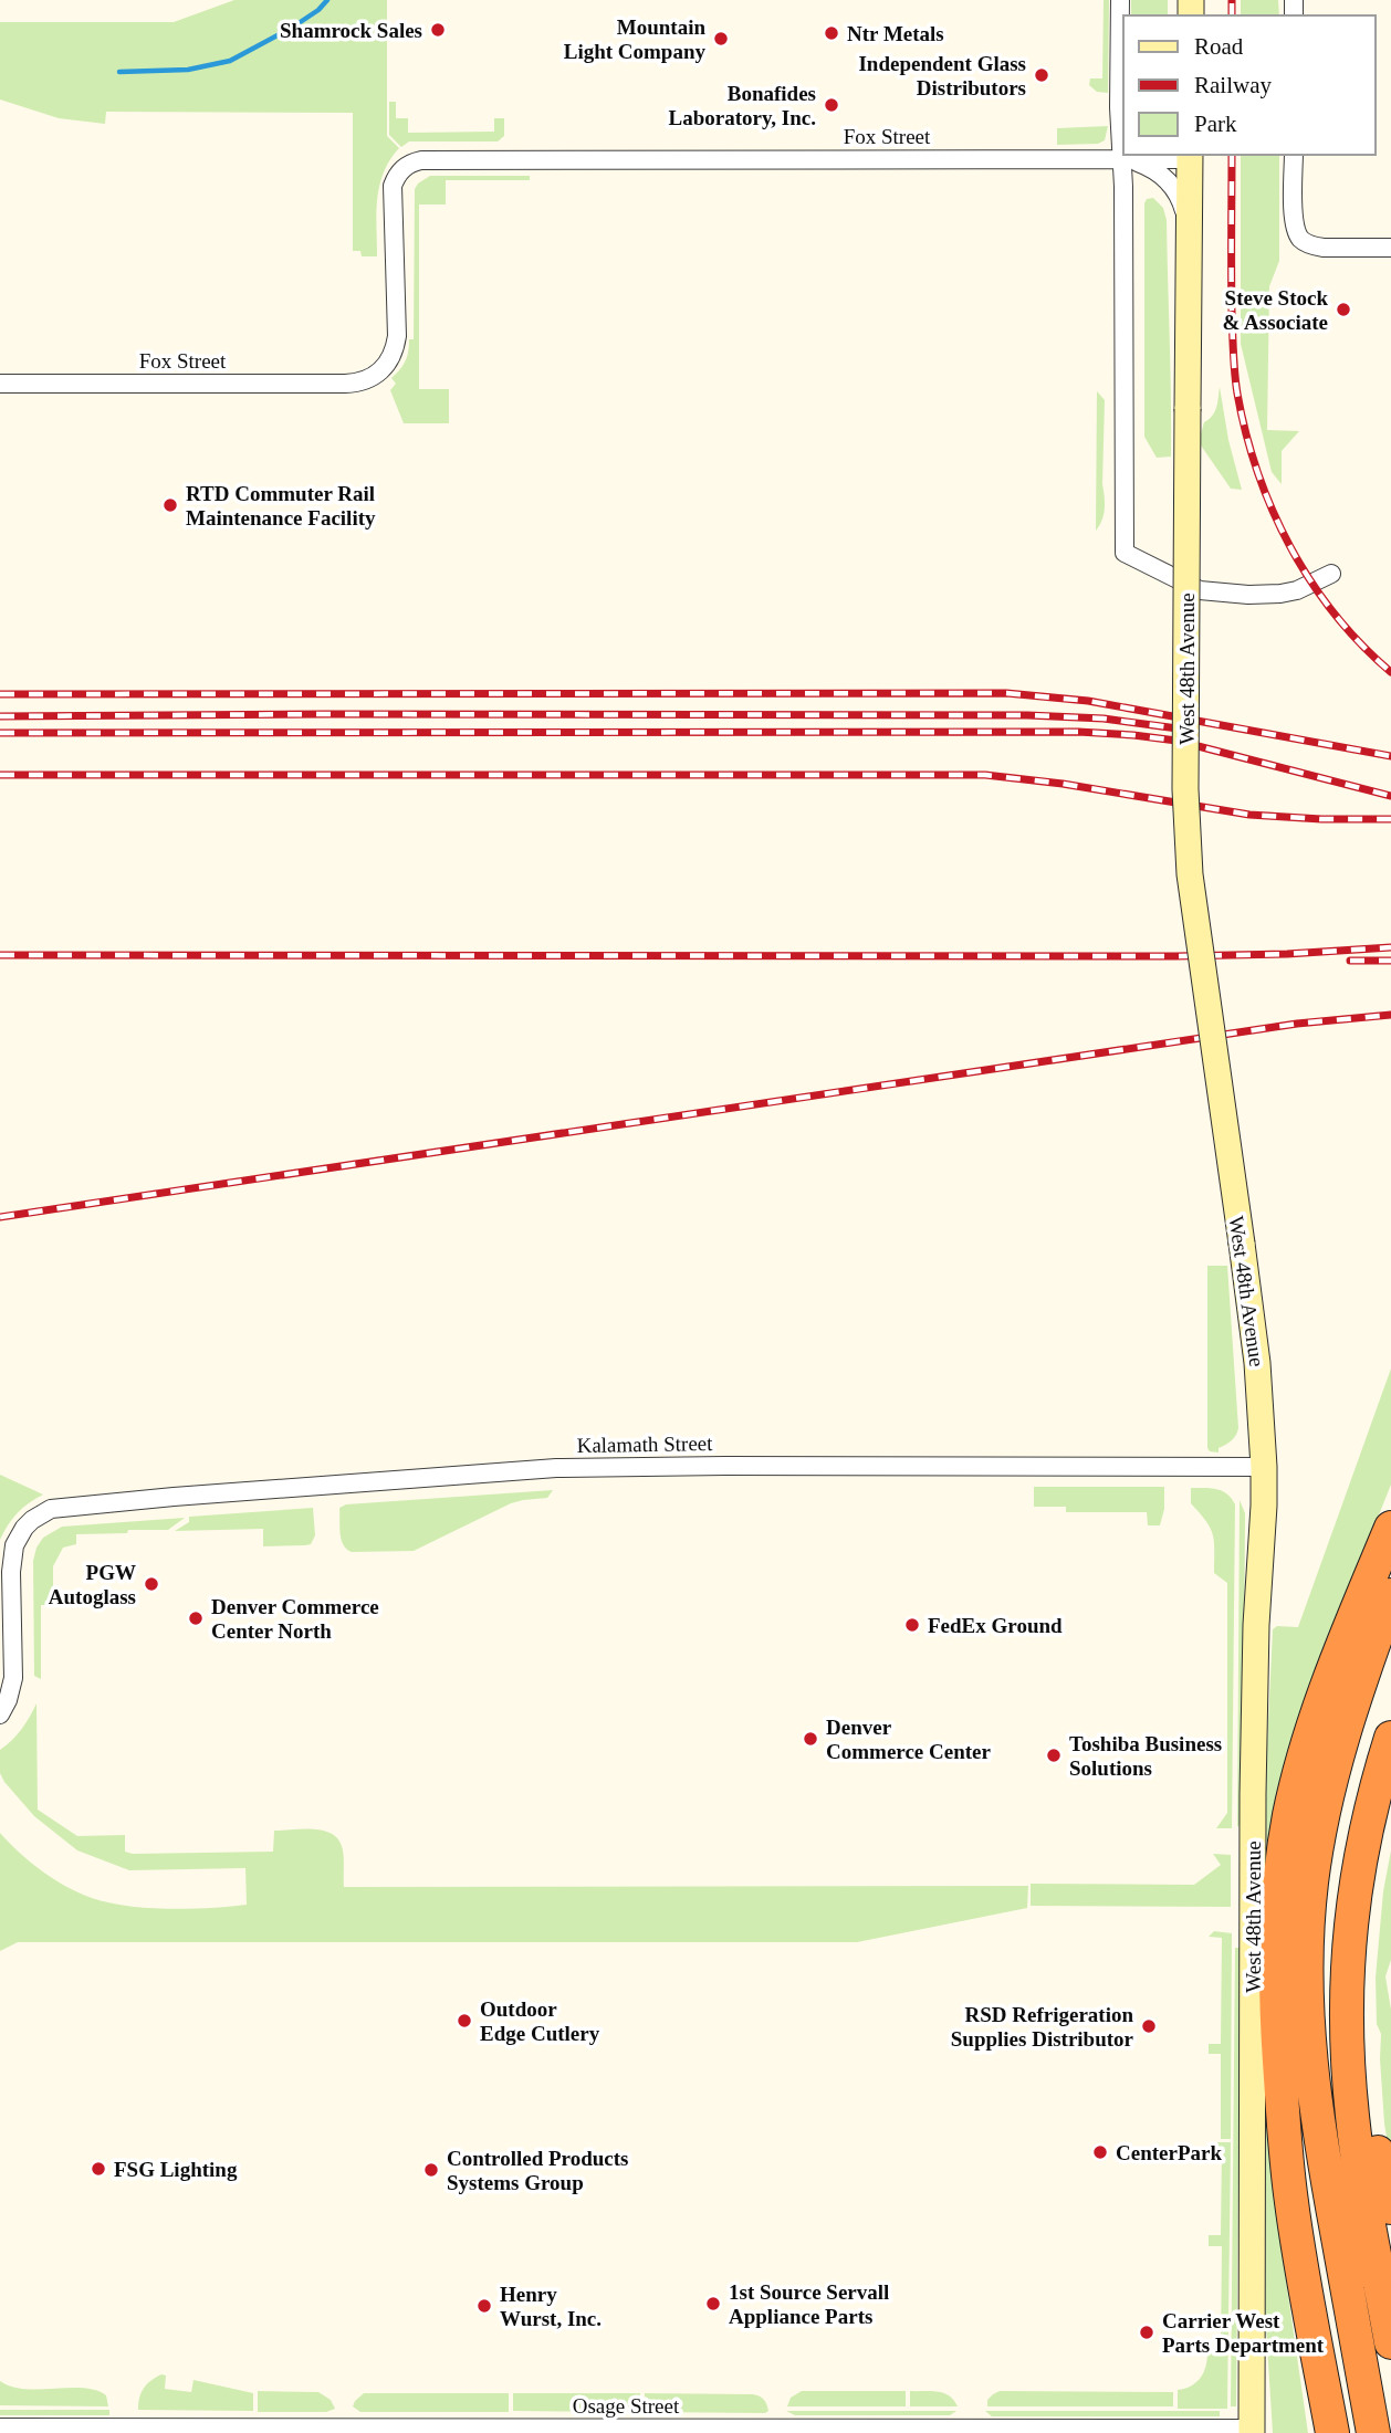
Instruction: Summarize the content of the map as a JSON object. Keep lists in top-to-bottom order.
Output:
{
  "streets": {
    "street": [
      "Fox Street",
      "West 48th Avenue",
      "Kalamath Street",
      "Osage Street"
    ]
  },
  "crossings": [
    ["Fox Street", "West 48th Avenue"],
    ["West 48th Avenue", "Kalamath Street"],
    ["West 48th Avenue", "Osage Street"]
  ],
  "places": [
    "Shamrock Sales",
    "Ntr Metals",
    "Mountain Light Company",
    "Independent Glass Distributors",
    "Bonafides Laboratory, Inc.",
    "Steve Stock & Associate",
    "RTD Commuter Rail Maintenance Facility",
    "PGW Autoglass",
    "Denver Commerce Center North",
    "FedEx Ground",
    "Denver Commerce Center",
    "Toshiba Business Solutions",
    "Outdoor Edge Cutlery",
    "RSD Refrigeration Supplies Distributor",
    "CenterPark",
    "FSG Lighting",
    "Controlled Products Systems Group",
    "1st Source Servall Appliance Parts",
    "Henry Wurst, Inc.",
    "Carrier West Parts Department"
  ],
  "legend": ["Road", "Railway", "Park"]
}
